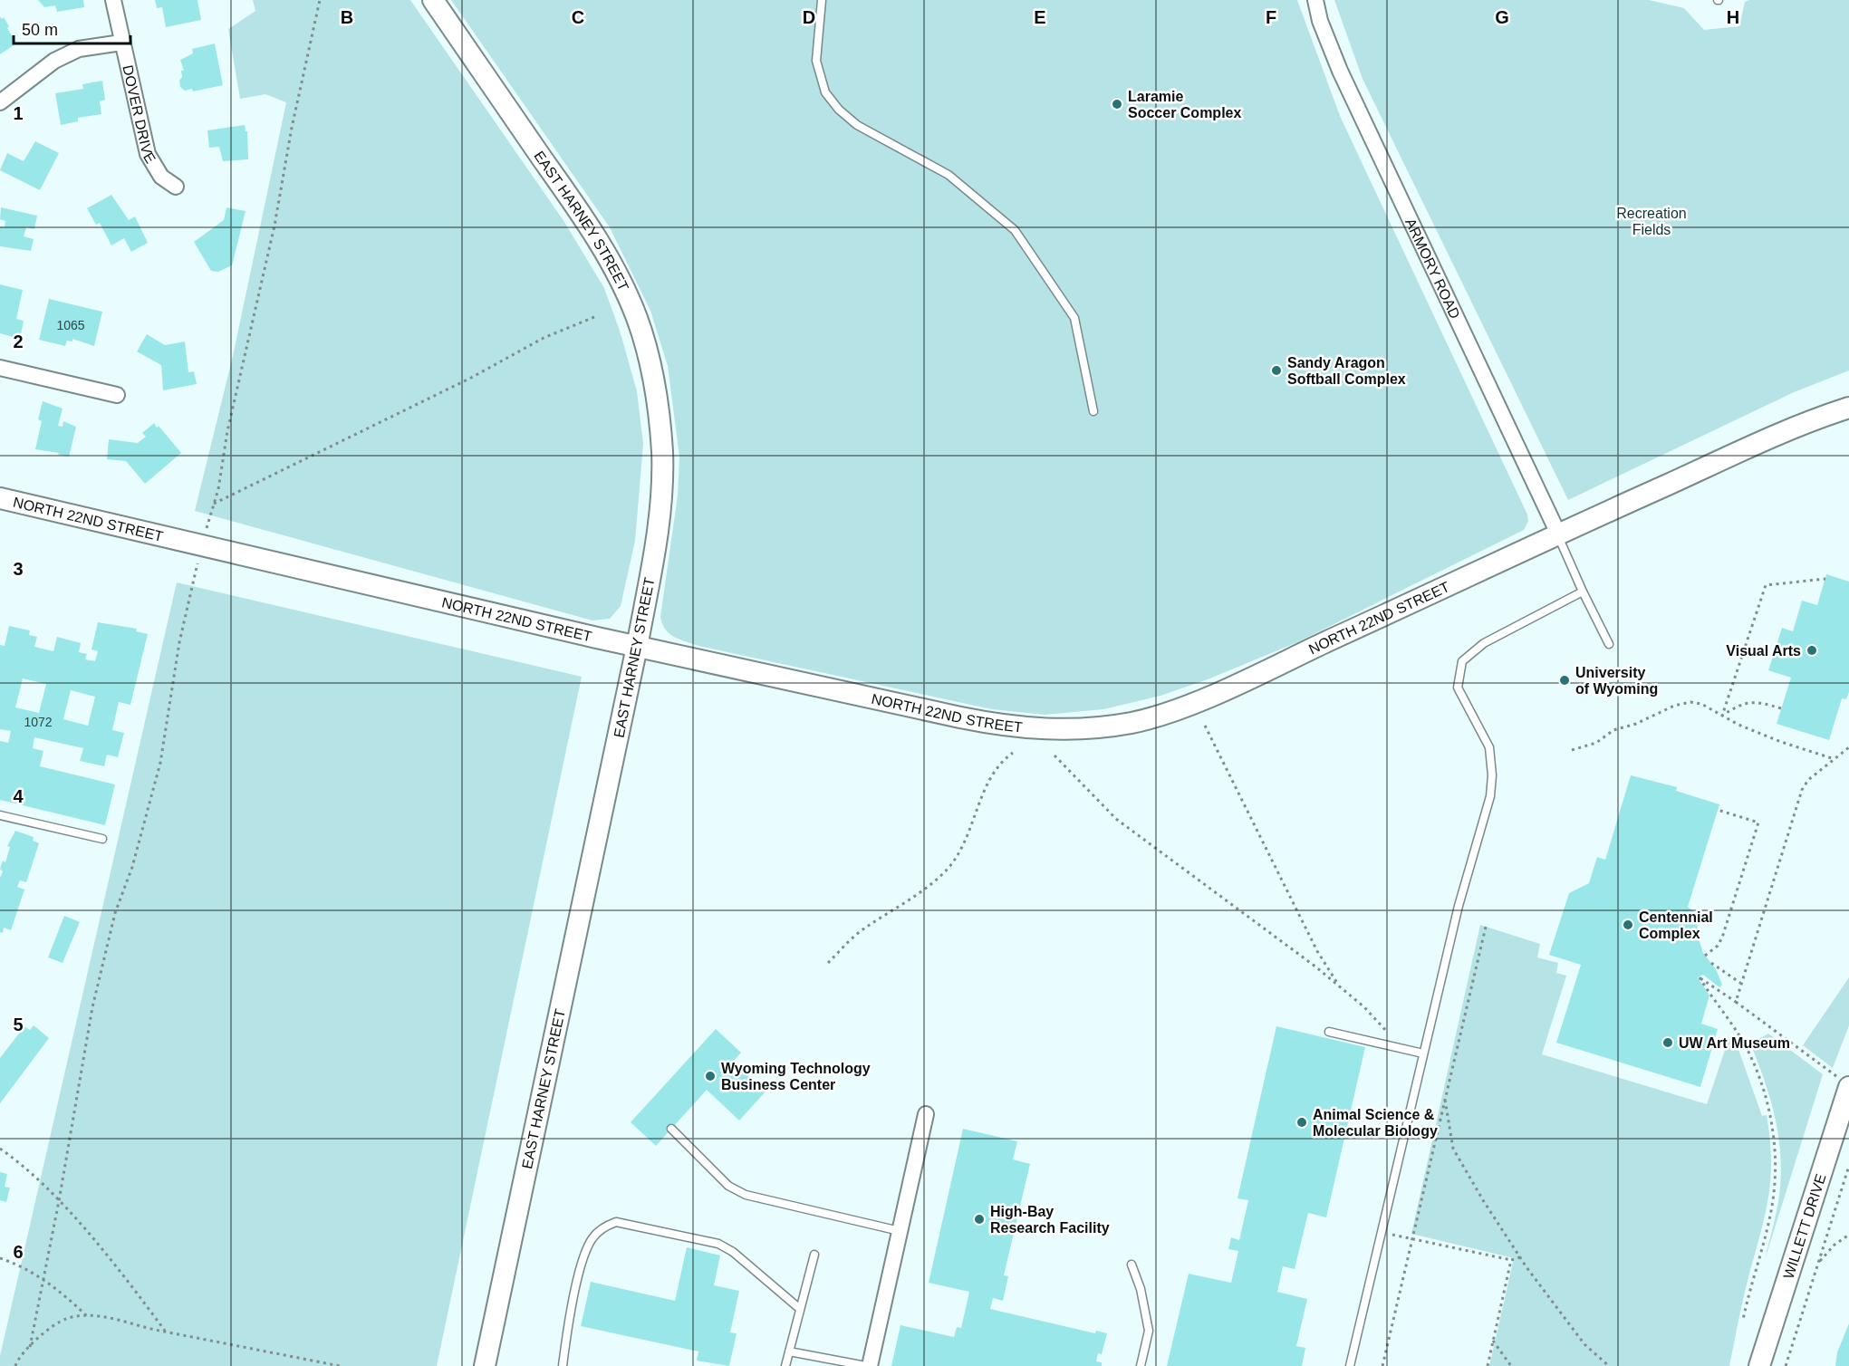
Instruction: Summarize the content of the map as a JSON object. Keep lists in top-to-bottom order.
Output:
{
  "streets": {
    "street": [
      "DOVER DRIVE",
      "EAST HARNEY STREET",
      "ARMORY ROAD",
      "NORTH 22ND STREET",
      "WILLETT DRIVE"
    ]
  },
  "crossings": [
    ["EAST HARNEY STREET", "NORTH 22ND STREET"],
    ["ARMORY ROAD", "NORTH 22ND STREET"]
  ],
  "parks": ["Recreation Fields"],
  "places": [
    "Laramie Soccer Complex",
    "Sandy Aragon Softball Complex",
    "Visual Arts",
    "University of Wyoming",
    "Centennial Complex",
    "UW Art Museum",
    "Wyoming Technology Business Center",
    "Animal Science & Molecular Biology",
    "High-Bay Research Facility"
  ],
  "house_numbers": ["1065", "1072"],
  "scale_bar": "50 m",
  "grid": {
    "columns": [
      "B",
      "C",
      "D",
      "E",
      "F",
      "G",
      "H"
    ],
    "rows": [
      "1",
      "2",
      "3",
      "4",
      "5",
      "6"
    ]
  }
}
